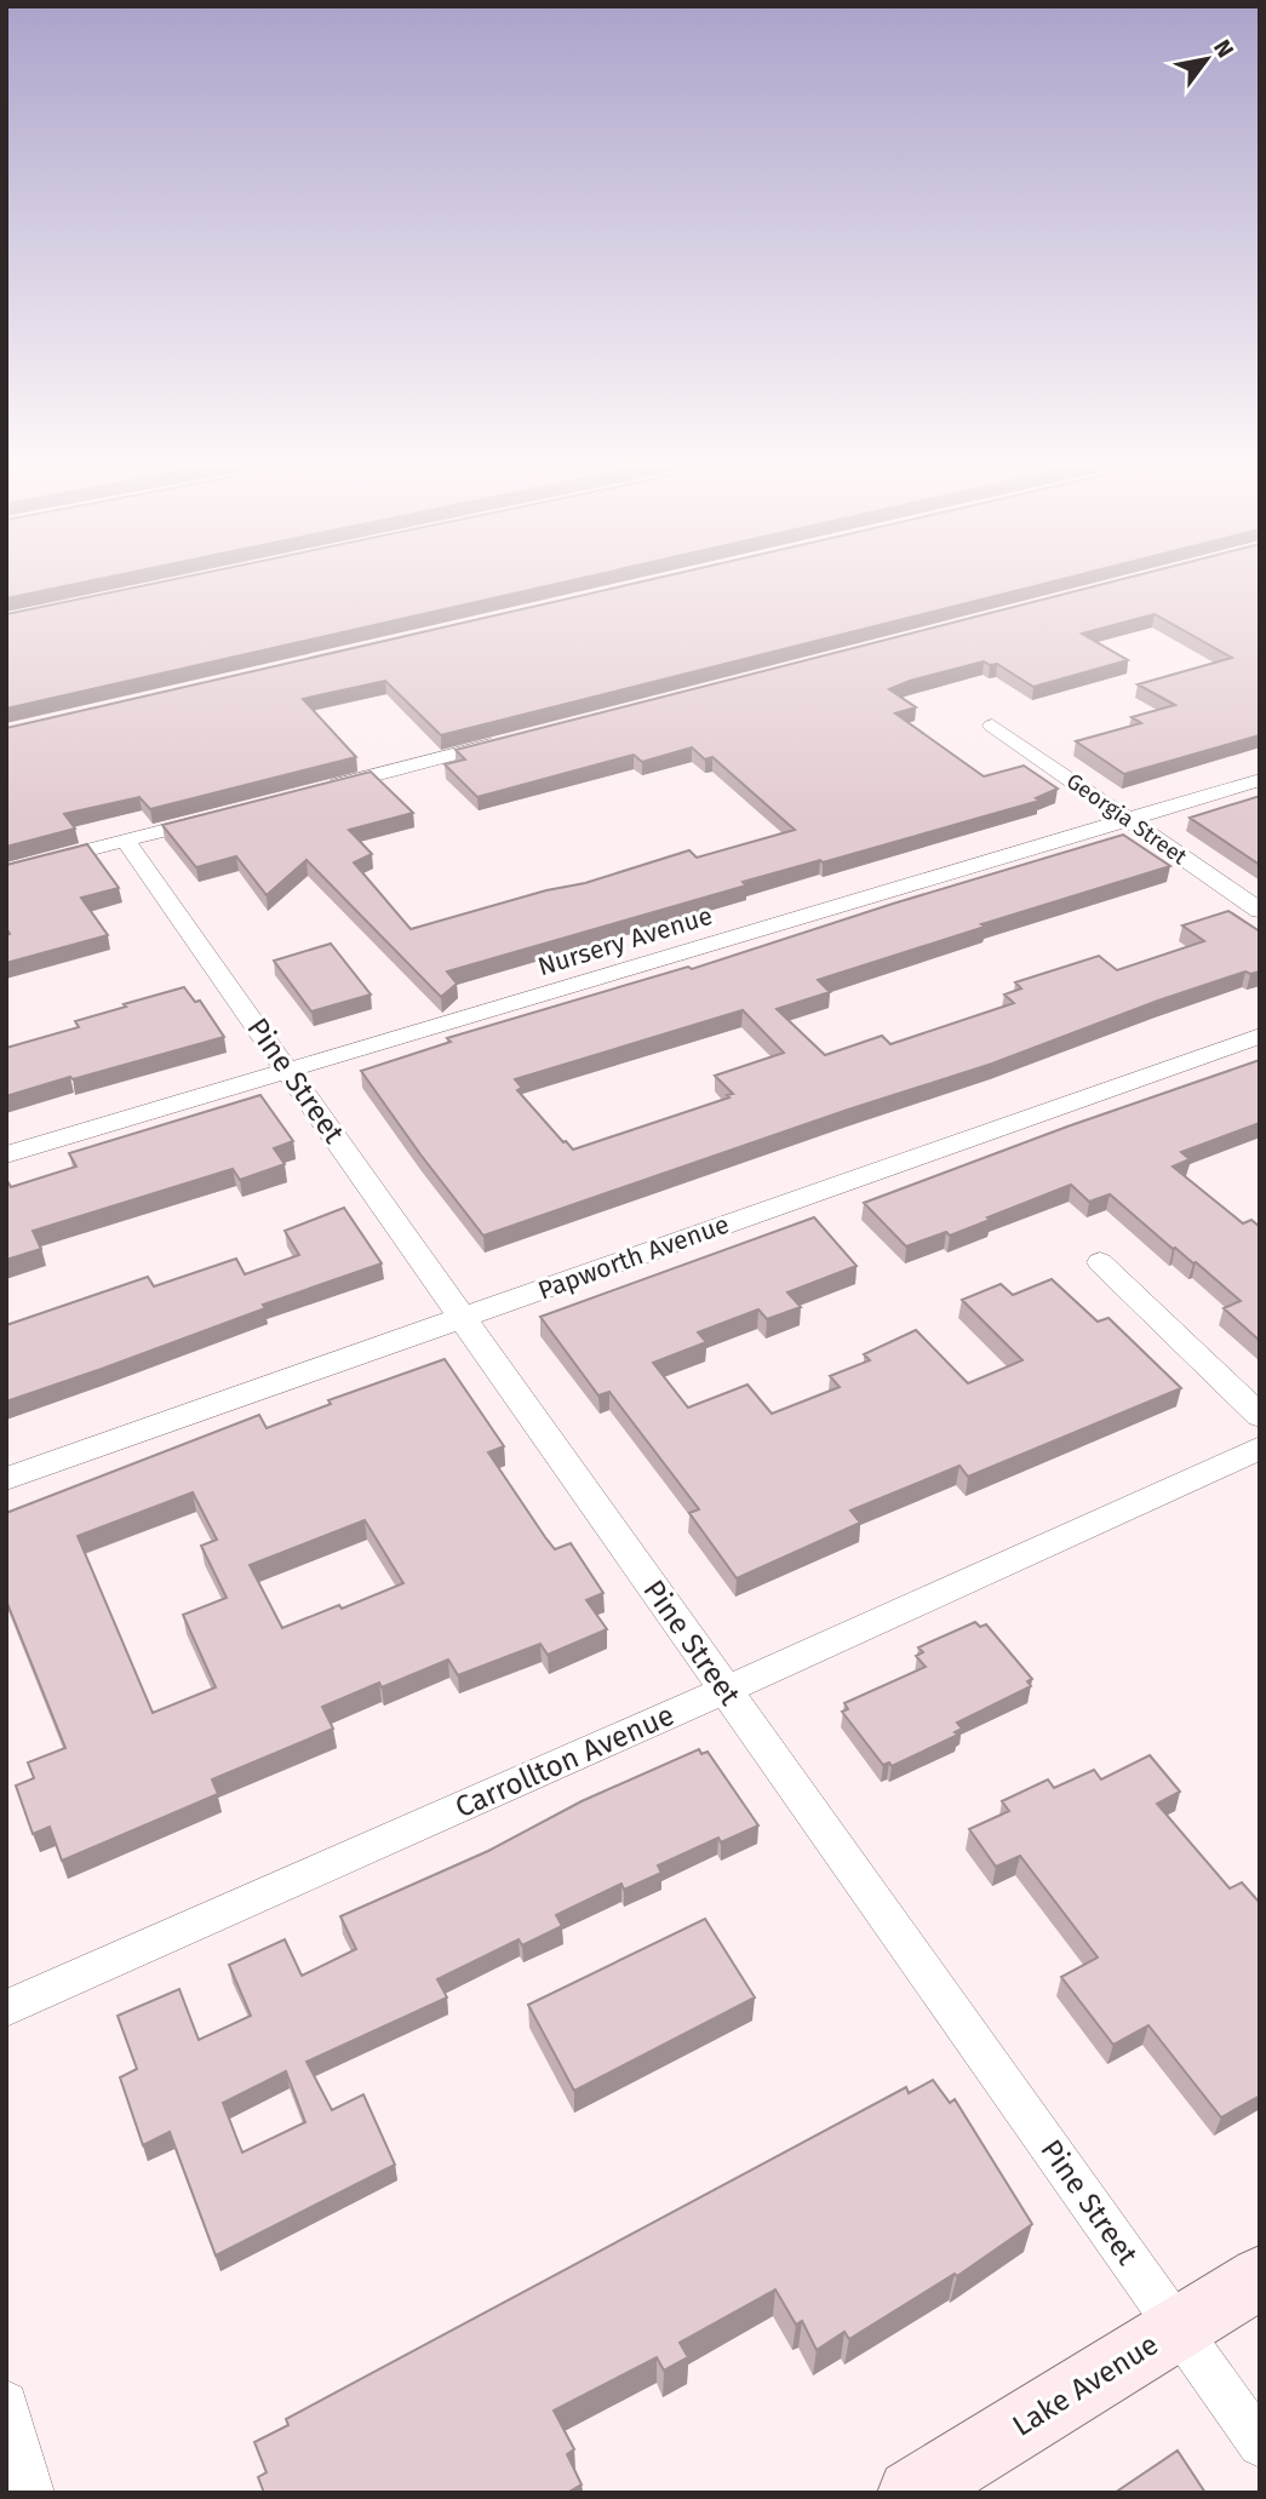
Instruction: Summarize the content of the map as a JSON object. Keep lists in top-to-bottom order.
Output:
{
  "streets": {
    "street": [
      "Georgia Street",
      "Nursery Avenue",
      "Pine Street",
      "Papworth Avenue",
      "Carrollton Avenue",
      "Lake Avenue"
    ]
  },
  "crossings": [
    ["Georgia Street", "Nursery Avenue"],
    ["Nursery Avenue", "Pine Street"],
    ["Pine Street", "Papworth Avenue"],
    ["Pine Street", "Carrollton Avenue"],
    ["Pine Street", "Lake Avenue"]
  ],
  "north": "top right"
}
